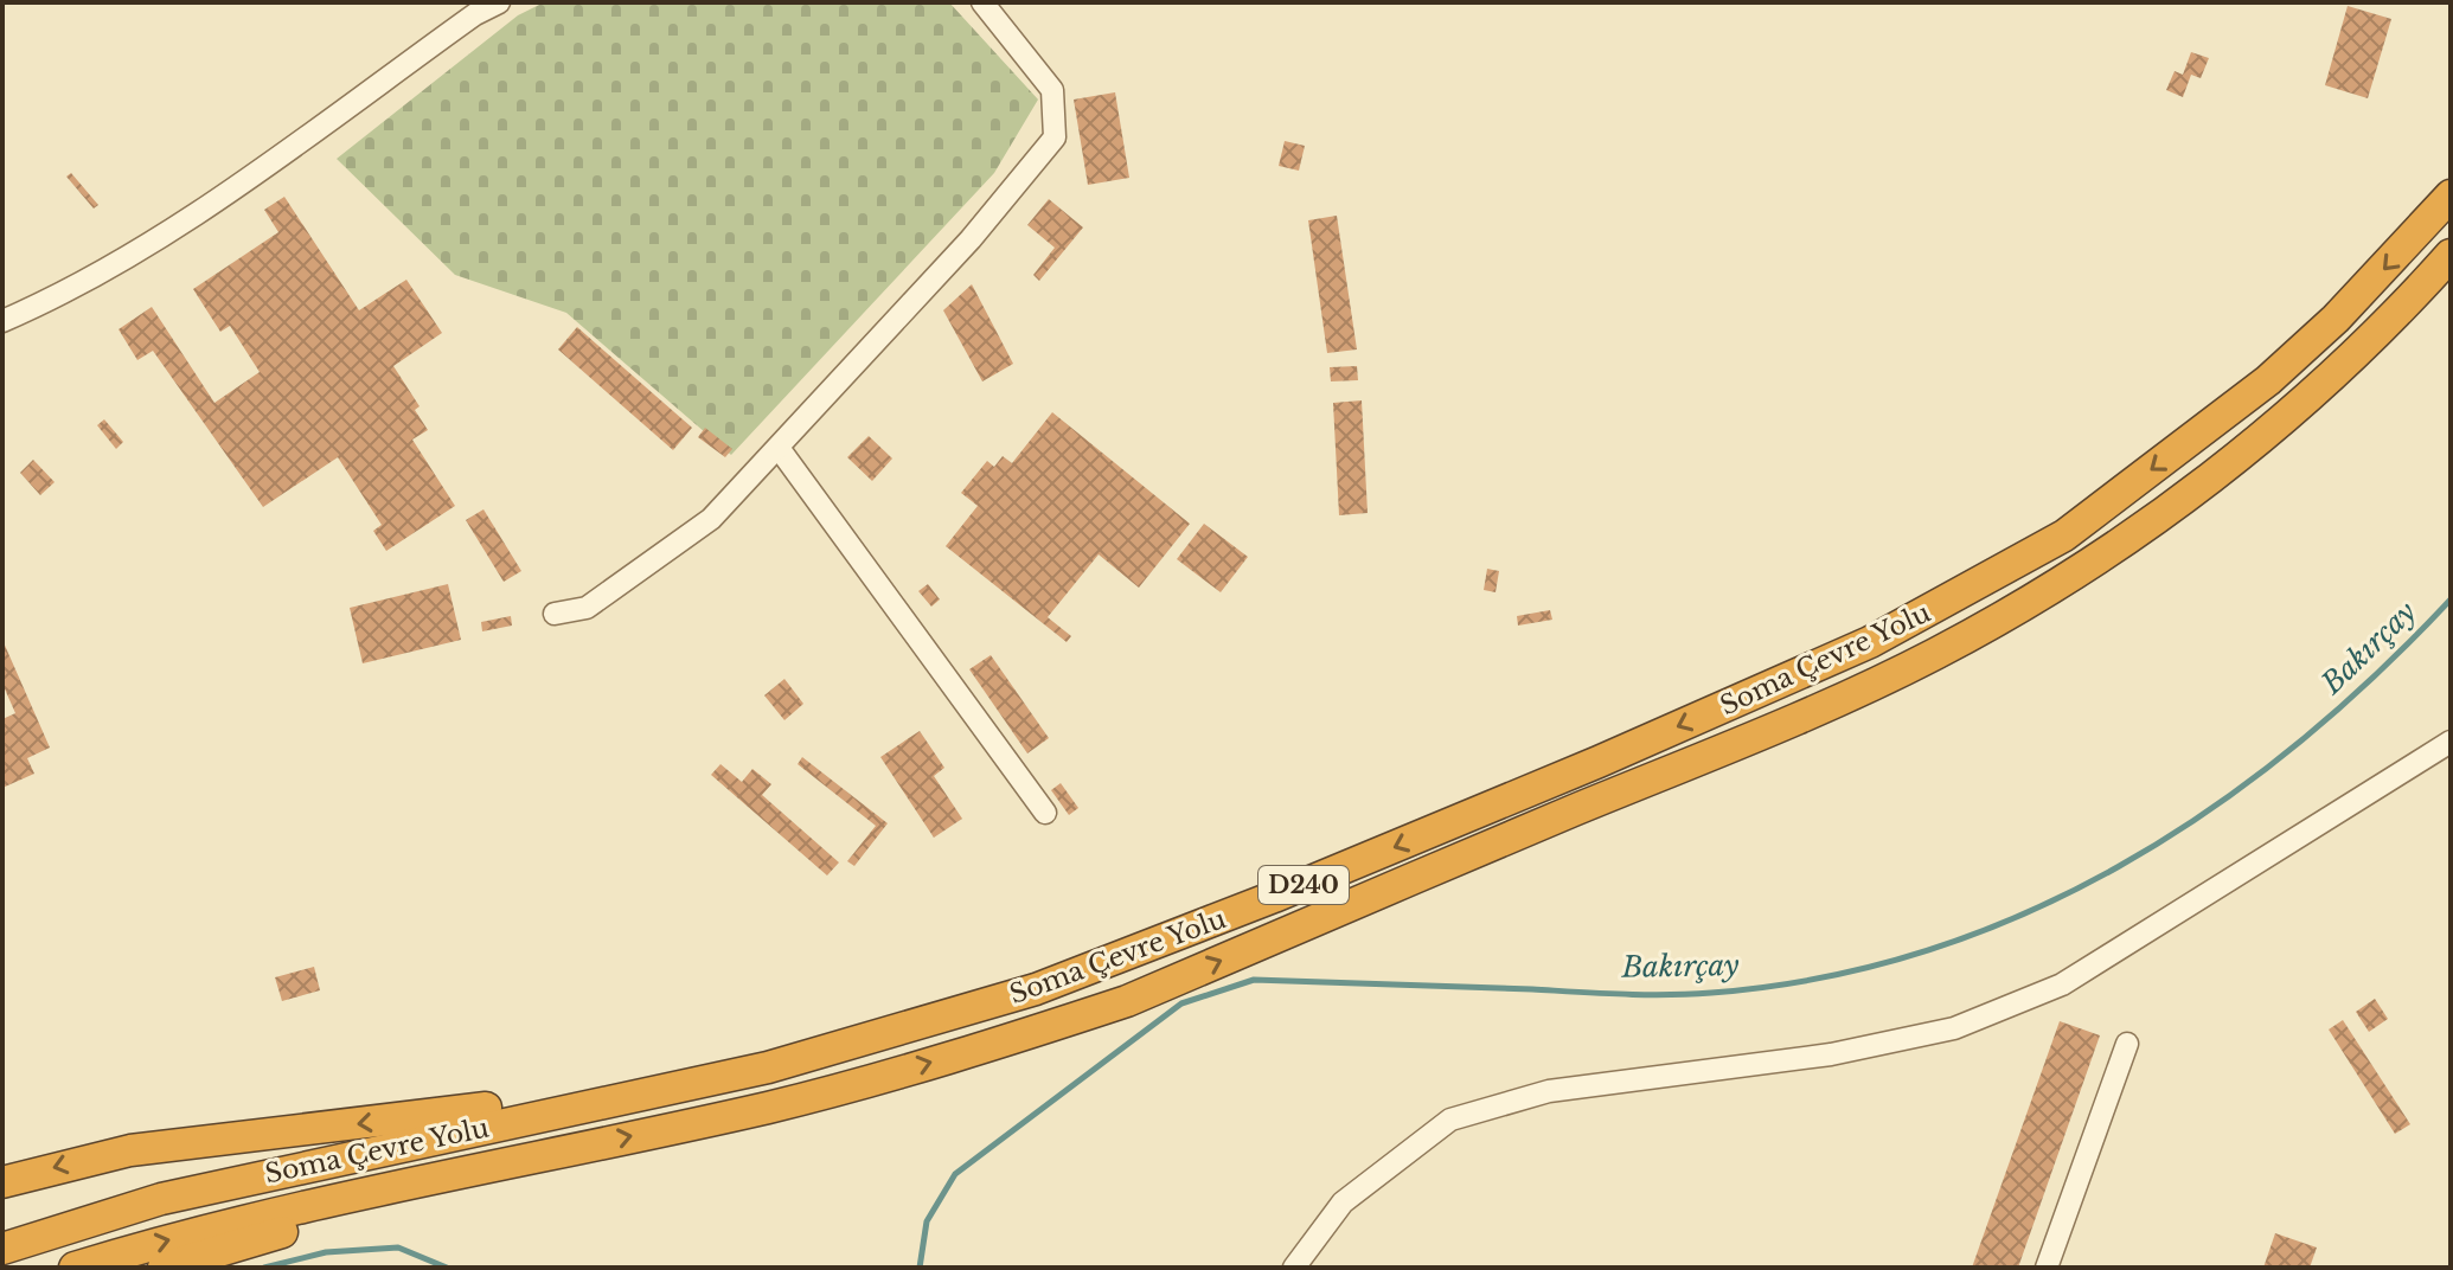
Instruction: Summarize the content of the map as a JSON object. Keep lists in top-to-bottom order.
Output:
{
  "streets": {
    "highway": ["Soma Çevre Yolu", "D240"]
  },
  "water": ["Bakırçay"]
}
